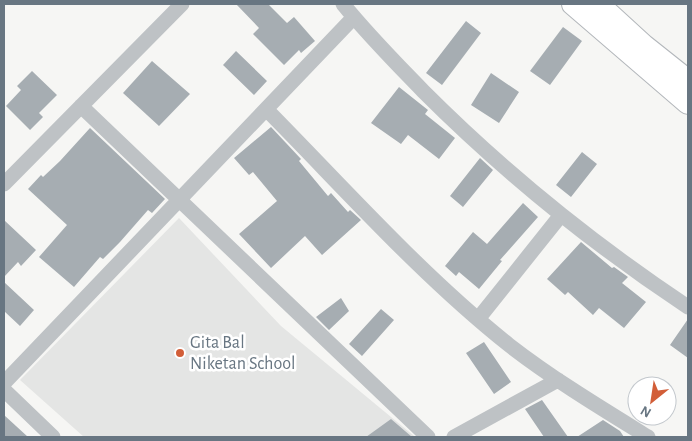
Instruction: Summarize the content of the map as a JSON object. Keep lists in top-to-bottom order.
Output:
{
  "places": ["Gita Bal Niketan School"],
  "north": "bottom left"
}
